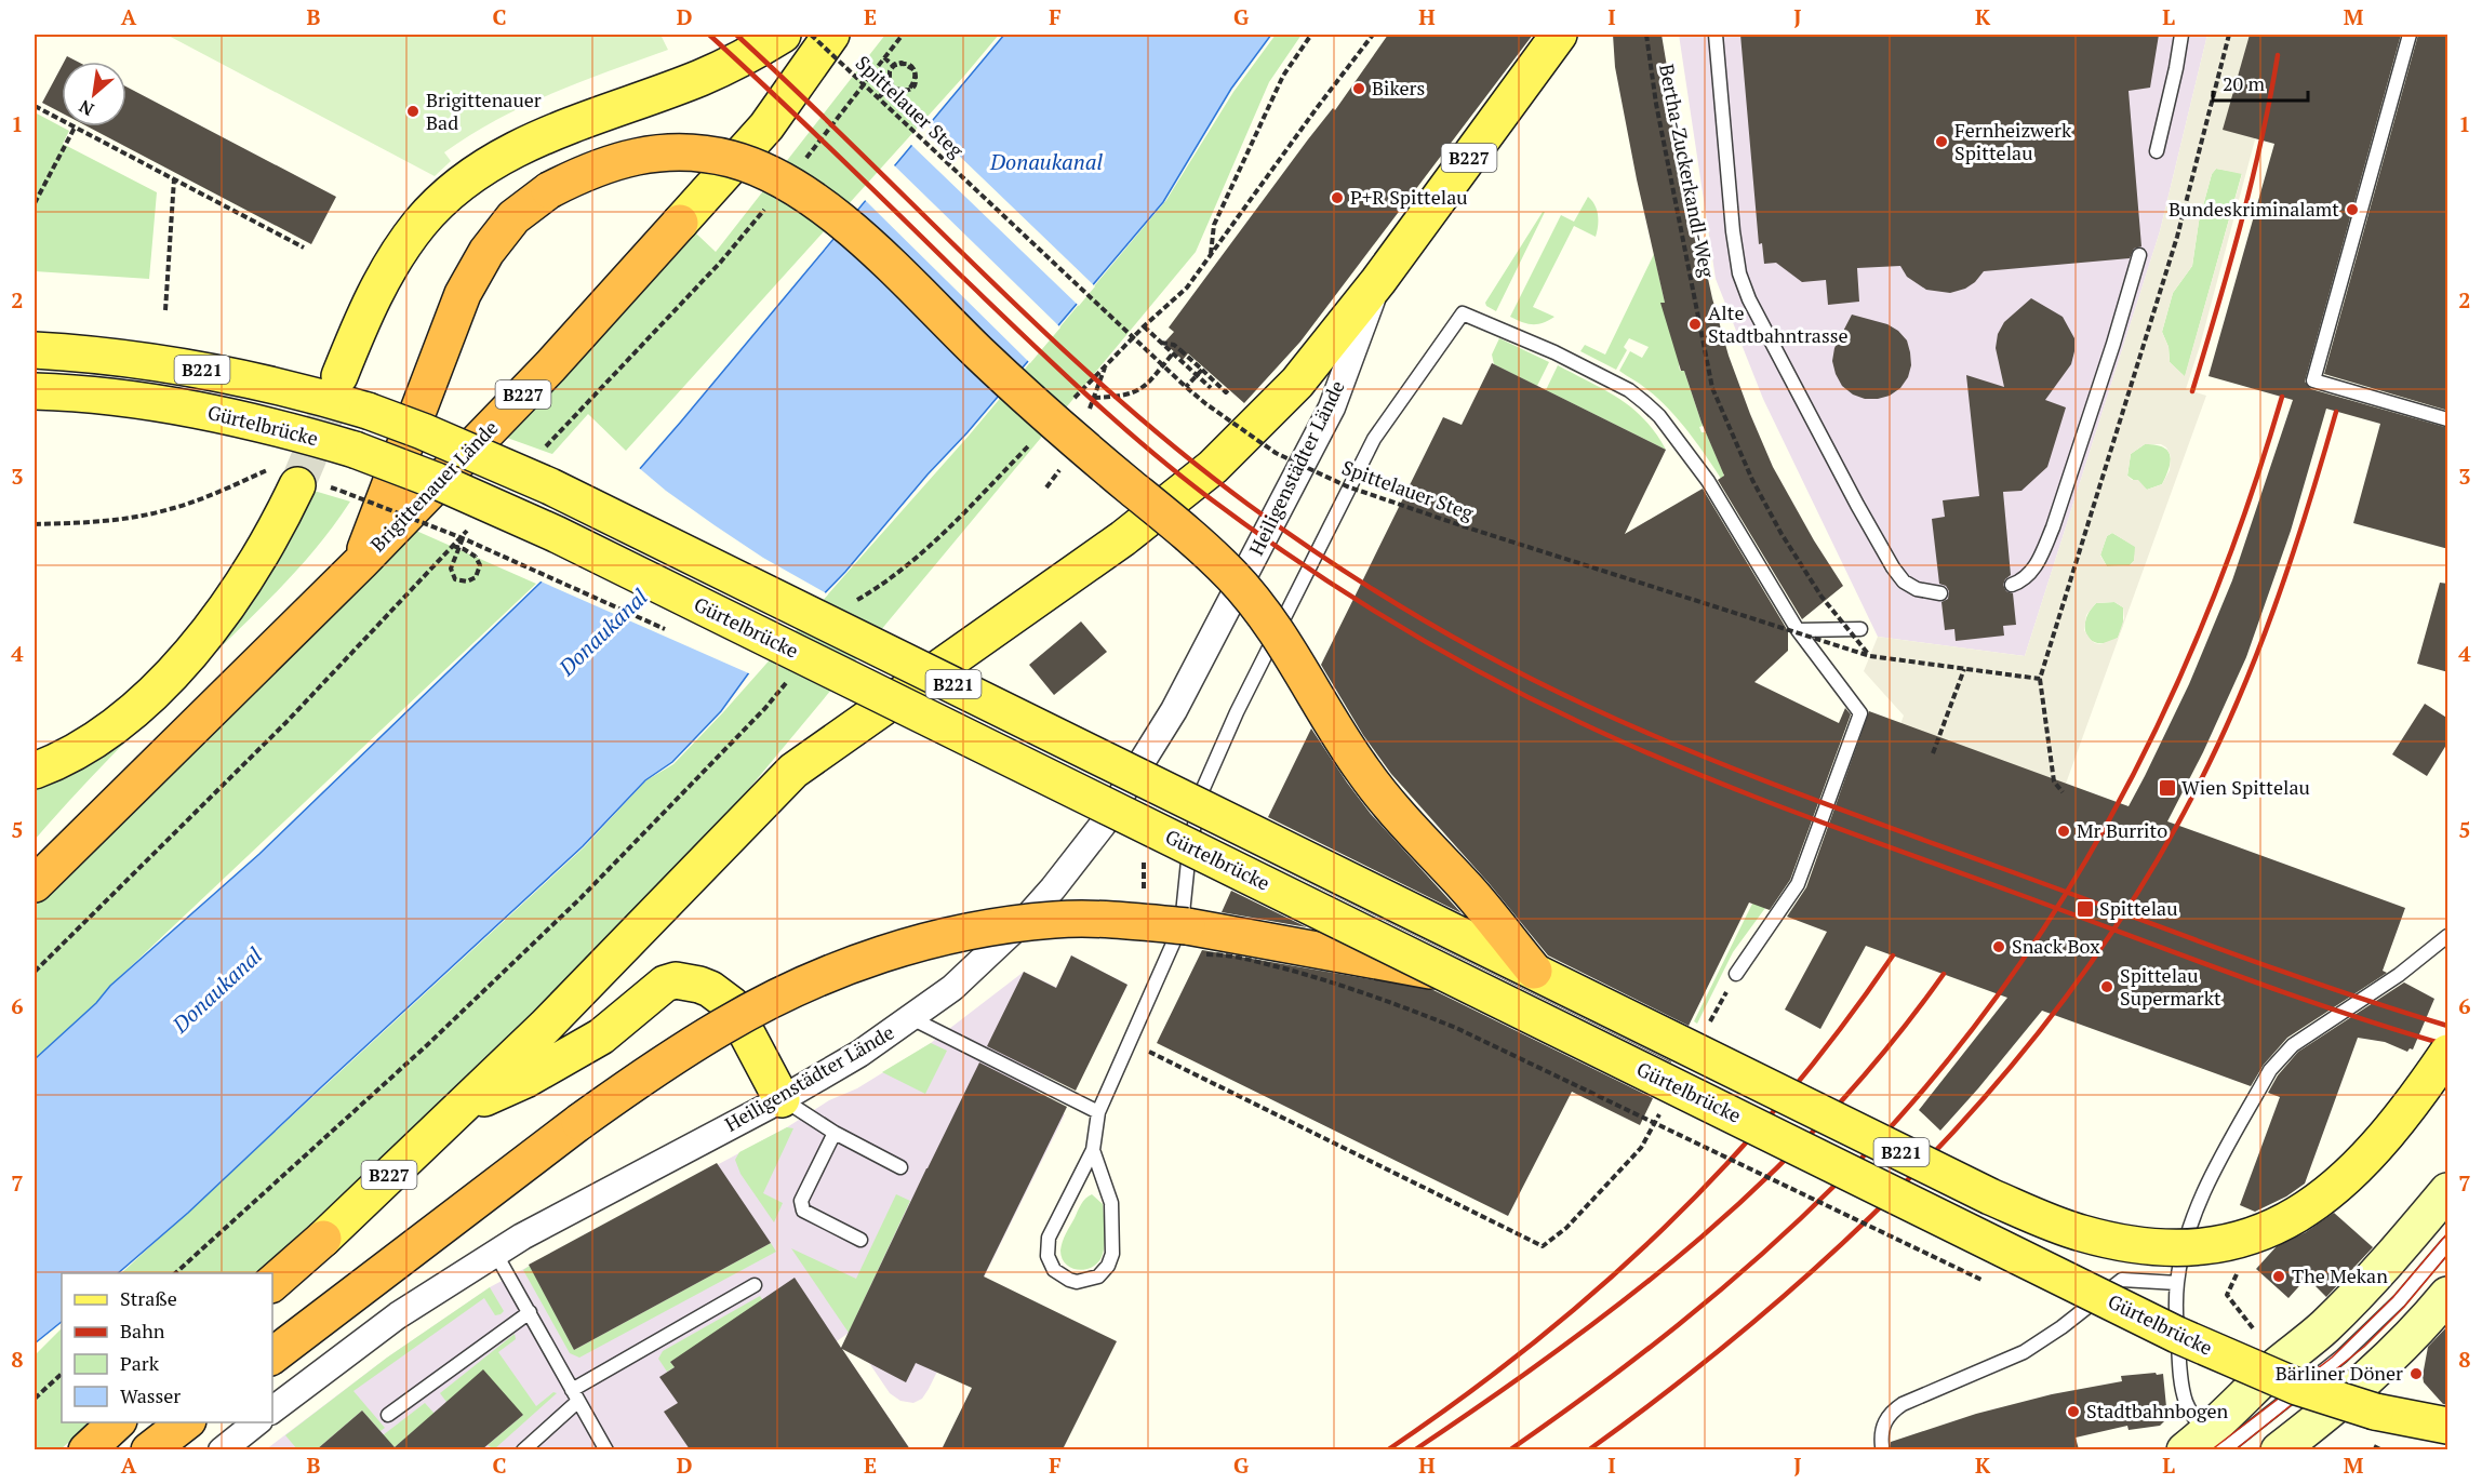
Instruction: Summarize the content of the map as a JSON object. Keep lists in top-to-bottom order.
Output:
{
  "streets": {
    "highway": ["B227", "Heiligenstädter Lände", "Brigittenauer Lände"],
    "main road": ["B221", "Gürtelbrücke"],
    "path": ["Spittelauer Steg", "Bertha-Zuckerkandl-Weg"]
  },
  "crossings": [
    ["Spittelauer Steg", "Bertha-Zuckerkandl-Weg"],
    ["B227", "Heiligenstädter Lände"],
    ["B221", "Gürtelbrücke"]
  ],
  "water": ["Donaukanal"],
  "places": {
    "other": [
      "Bikers",
      "Brigittenauer Bad",
      "Fernheizwerk Spittelau",
      "P+R Spittelau",
      "Bundeskriminalamt",
      "Alte Stadtbahntrasse",
      "Mr Burrito",
      "Snack Box",
      "Spittelau Supermarkt",
      "The Mekan",
      "Bärliner Döner",
      "Stadtbahnbogen"
    ],
    "transit": ["Wien Spittelau", "Spittelau"]
  },
  "legend": [
    "Straße",
    "Bahn",
    "Park",
    "Wasser"
  ],
  "scale_bar": "20 m",
  "north": "bottom left",
  "grid": {
    "columns": [
      "A",
      "B",
      "C",
      "D",
      "E",
      "F",
      "G",
      "H",
      "I",
      "J",
      "K",
      "L",
      "M"
    ],
    "rows": [
      "1",
      "2",
      "3",
      "4",
      "5",
      "6",
      "7",
      "8"
    ]
  }
}
